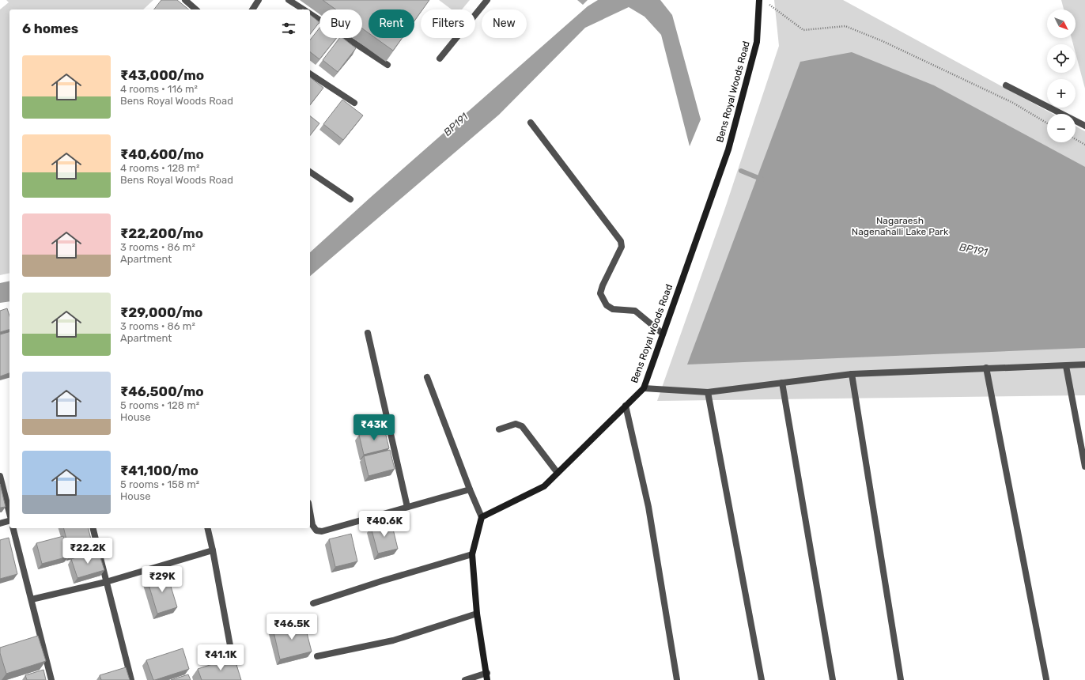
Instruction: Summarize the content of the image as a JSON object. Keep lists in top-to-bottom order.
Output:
{
  "streets": {
    "street": ["Bens Royal Woods Road"]
  },
  "water": ["BP191"],
  "parks": ["Nagaraesh Nagenahalli Lake Park"],
  "north": "bottom right",
  "page": {
    "map_buttons": ["+", "−"],
    "chip": [
      "Buy",
      "Rent",
      "Filters",
      "New"
    ],
    "heading": "6 homes",
    "list": [
      {
        "name": "₹43,000/mo",
        "note": "4 rooms · 116 m² · Bens Royal Woods Road"
      },
      {
        "name": "₹40,600/mo",
        "note": "4 rooms · 128 m² · Bens Royal Woods Road"
      },
      {
        "name": "₹22,200/mo",
        "note": "3 rooms · 86 m² · Apartment"
      },
      {
        "name": "₹29,000/mo",
        "note": "3 rooms · 86 m² · Apartment"
      },
      {
        "name": "₹46,500/mo",
        "note": "5 rooms · 128 m² · House"
      },
      {
        "name": "₹41,100/mo",
        "note": "5 rooms · 158 m² · House"
      }
    ],
    "price": [
      "₹43K",
      "₹40.6K",
      "₹22.2K",
      "₹29K",
      "₹46.5K",
      "₹41.1K"
    ]
  }
}
